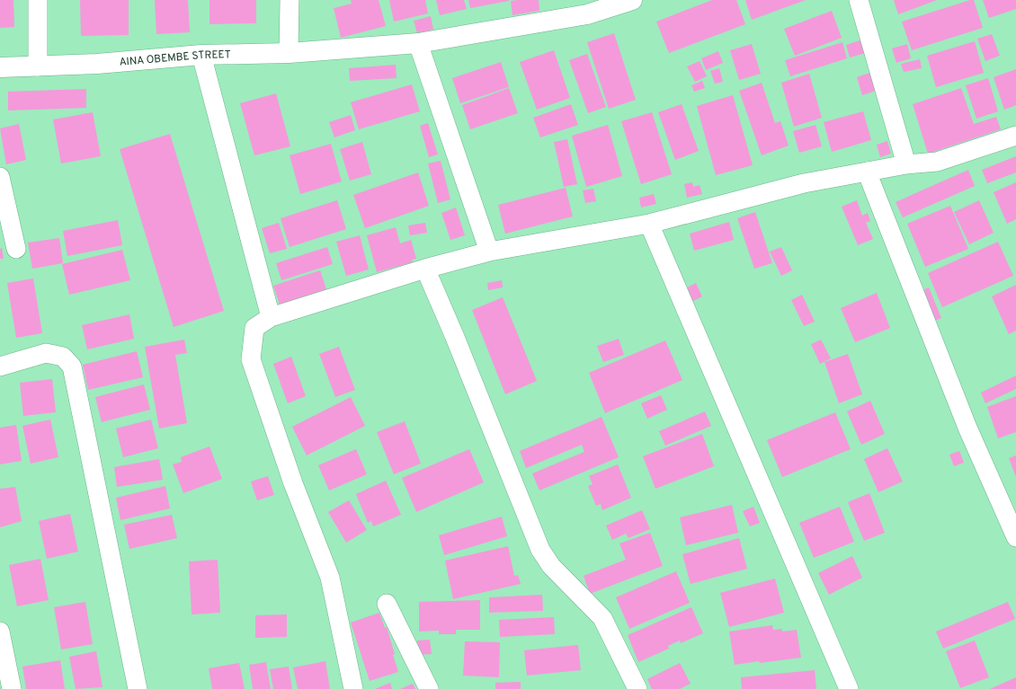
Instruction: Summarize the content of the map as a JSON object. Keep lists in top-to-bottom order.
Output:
{
  "streets": {
    "street": ["AINA OBEMBE STREET"]
  }
}
